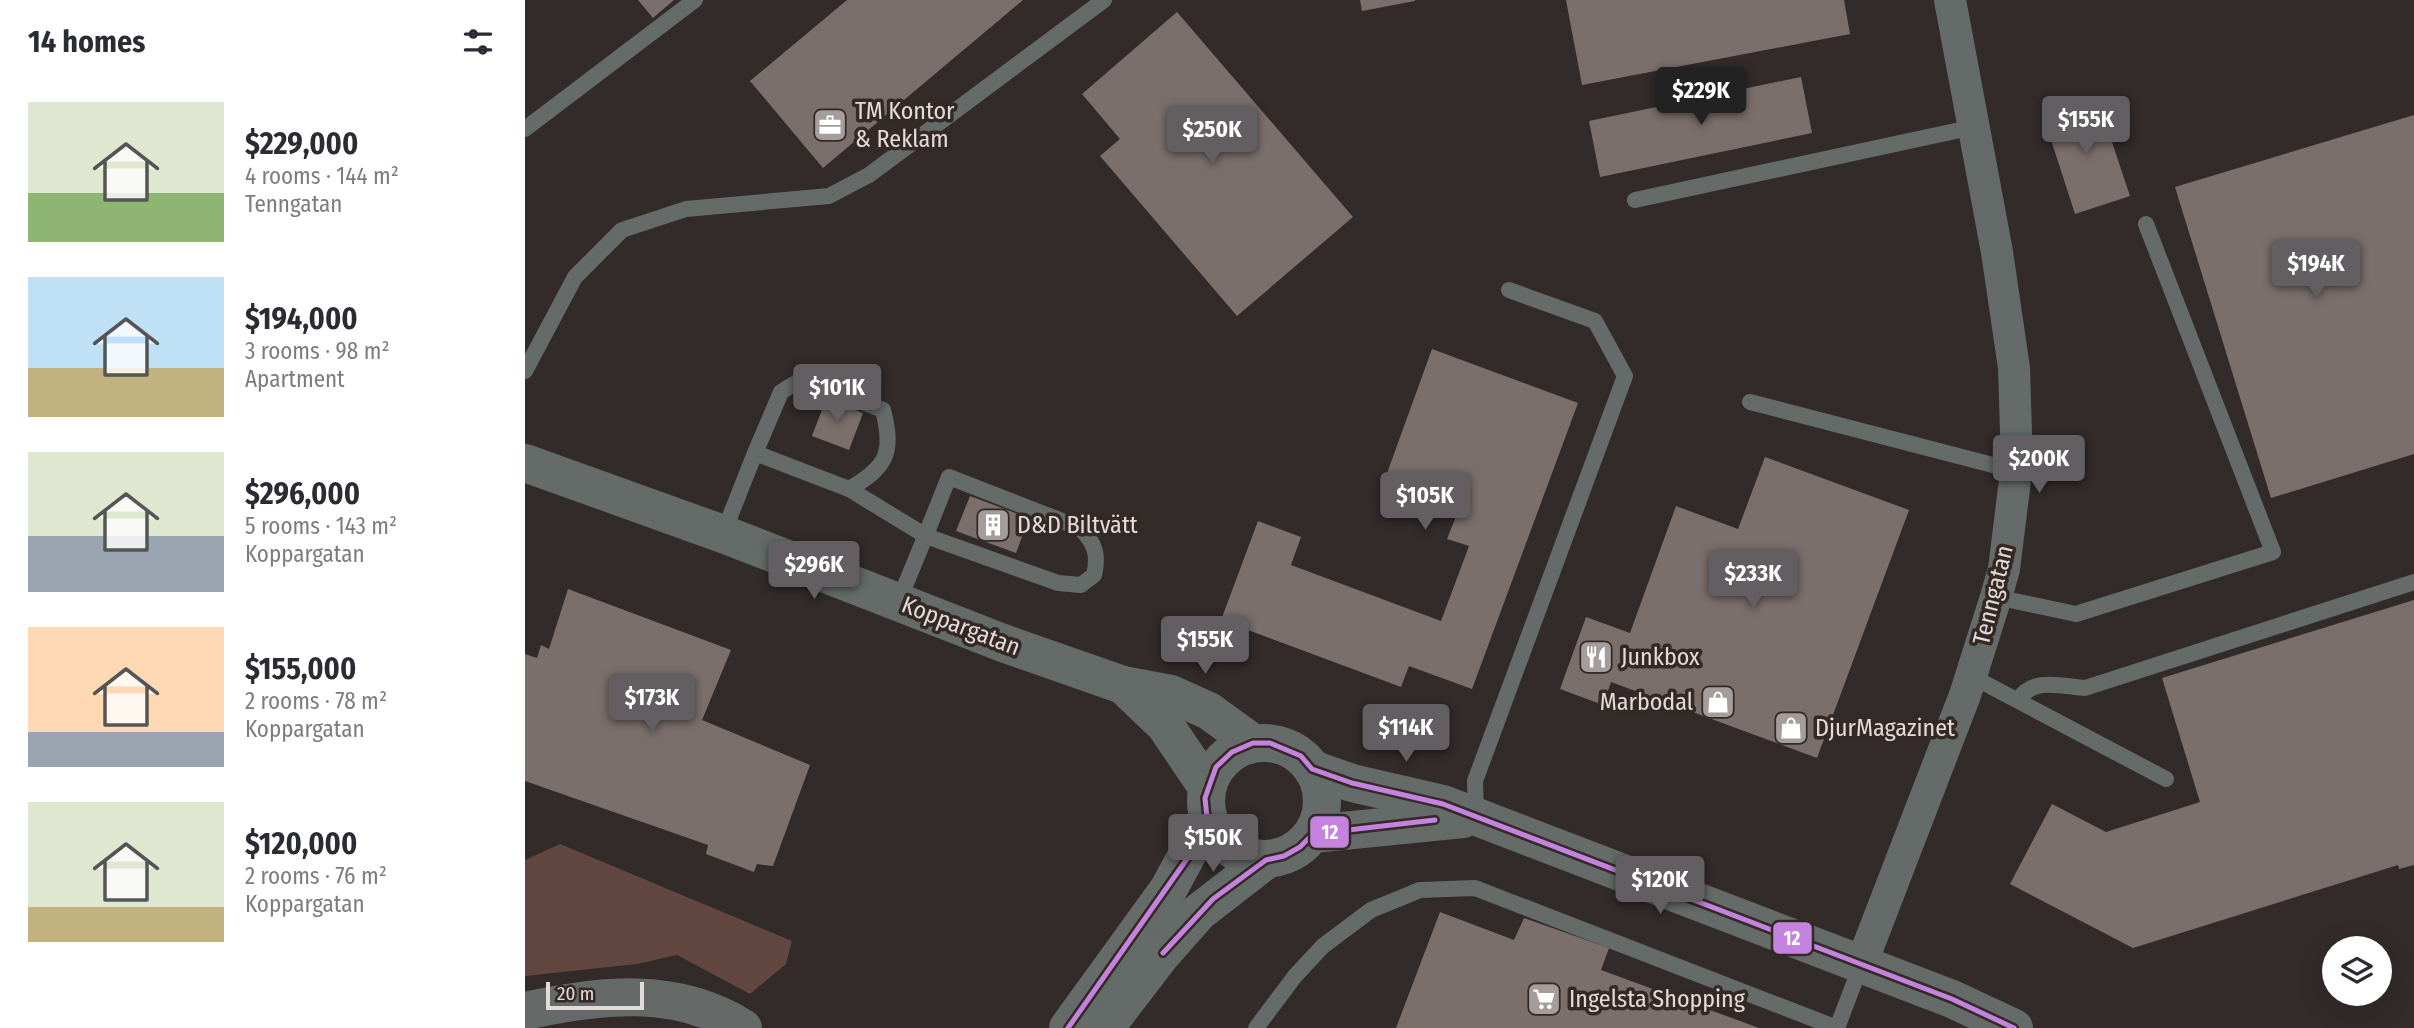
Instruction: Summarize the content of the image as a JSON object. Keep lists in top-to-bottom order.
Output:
{
  "streets": {
    "street": ["Tenngatan", "Koppargatan"]
  },
  "places": {
    "office": ["TM Kontor & Reklam"],
    "building": ["D&D Biltvätt"],
    "restaurant": ["Junkbox"],
    "shop": ["Marbodal", "DjurMagazinet"],
    "supermarket": ["Ingelsta Shopping"]
  },
  "lines": ["transit line 12"],
  "scale_bar": "20 m",
  "page": {
    "heading": "14 homes",
    "price": [
      "$229K",
      "$155K",
      "$250K",
      "$194K",
      "$101K",
      "$200K",
      "$105K",
      "$296K",
      "$233K",
      "$155K",
      "$173K",
      "$114K",
      "$150K",
      "$120K"
    ],
    "list": [
      {
        "name": "$229,000",
        "note": "4 rooms · 144 m² · Tenngatan"
      },
      {
        "name": "$194,000",
        "note": "3 rooms · 98 m² · Apartment"
      },
      {
        "name": "$296,000",
        "note": "5 rooms · 143 m² · Koppargatan"
      },
      {
        "name": "$155,000",
        "note": "2 rooms · 78 m² · Koppargatan"
      },
      {
        "name": "$120,000",
        "note": "2 rooms · 76 m² · Koppargatan"
      }
    ],
    "scale": "20 m"
  }
}
